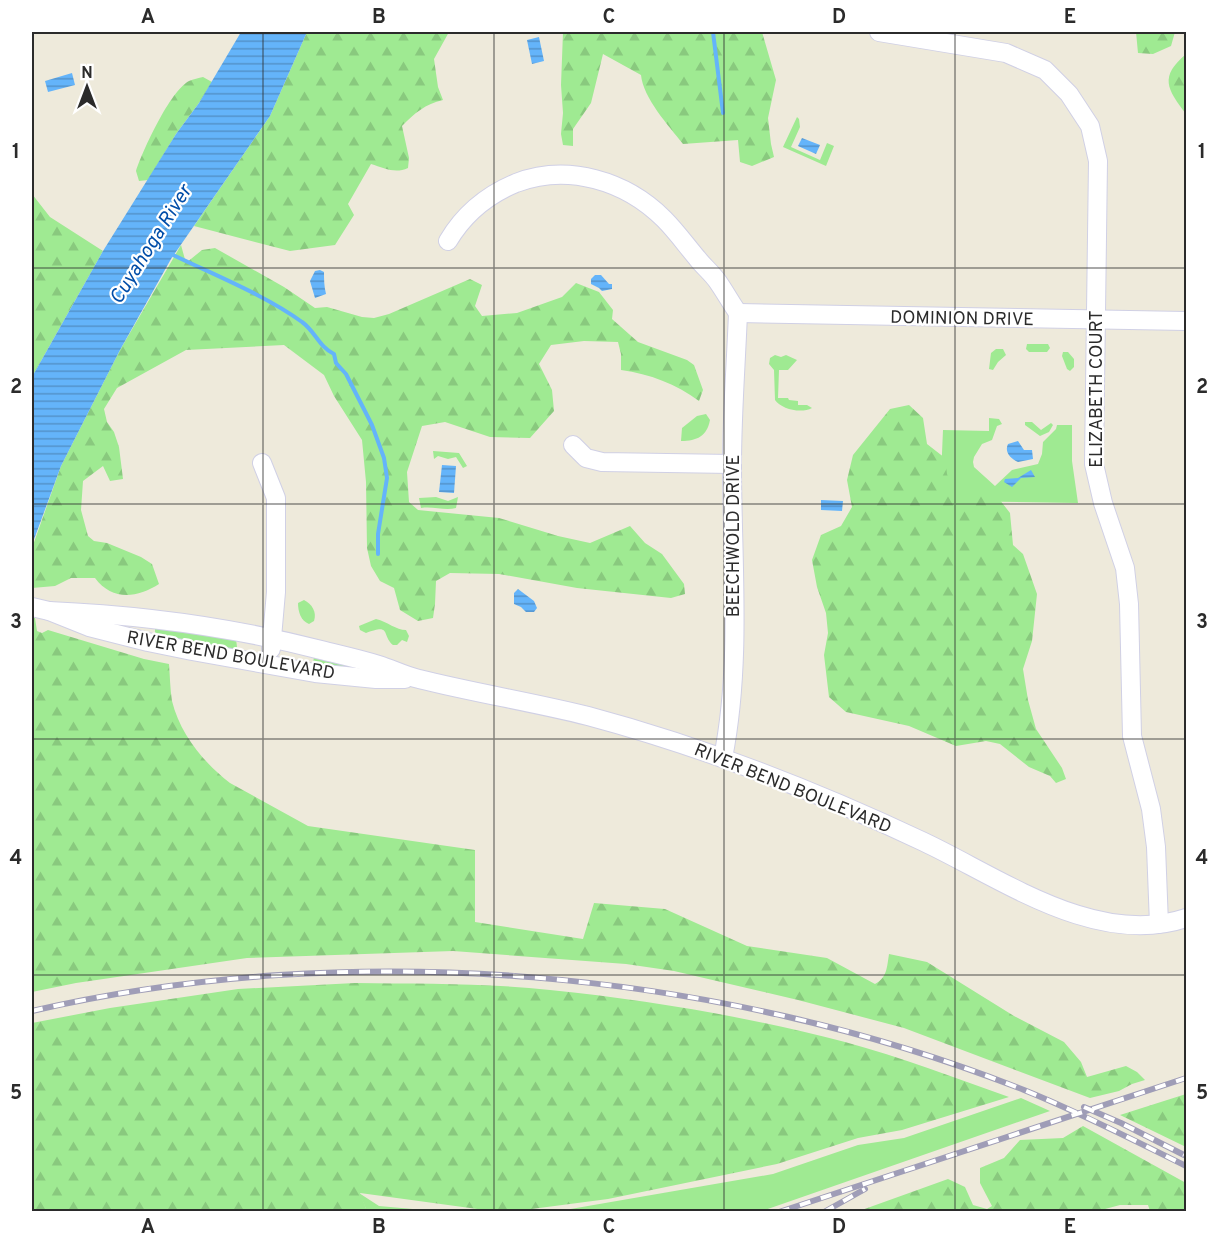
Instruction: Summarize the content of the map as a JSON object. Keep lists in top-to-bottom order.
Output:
{
  "streets": {
    "street": [
      "DOMINION DRIVE",
      "ELIZABETH COURT",
      "BEECHWOLD DRIVE",
      "RIVER BEND BOULEVARD"
    ]
  },
  "crossings": [
    ["DOMINION DRIVE", "ELIZABETH COURT"],
    ["DOMINION DRIVE", "BEECHWOLD DRIVE"],
    ["ELIZABETH COURT", "RIVER BEND BOULEVARD"],
    ["BEECHWOLD DRIVE", "RIVER BEND BOULEVARD"]
  ],
  "water": ["Cuyahoga River"],
  "north": "top",
  "grid": {
    "columns": [
      "A",
      "B",
      "C",
      "D",
      "E"
    ],
    "rows": [
      "1",
      "2",
      "3",
      "4",
      "5"
    ]
  }
}
